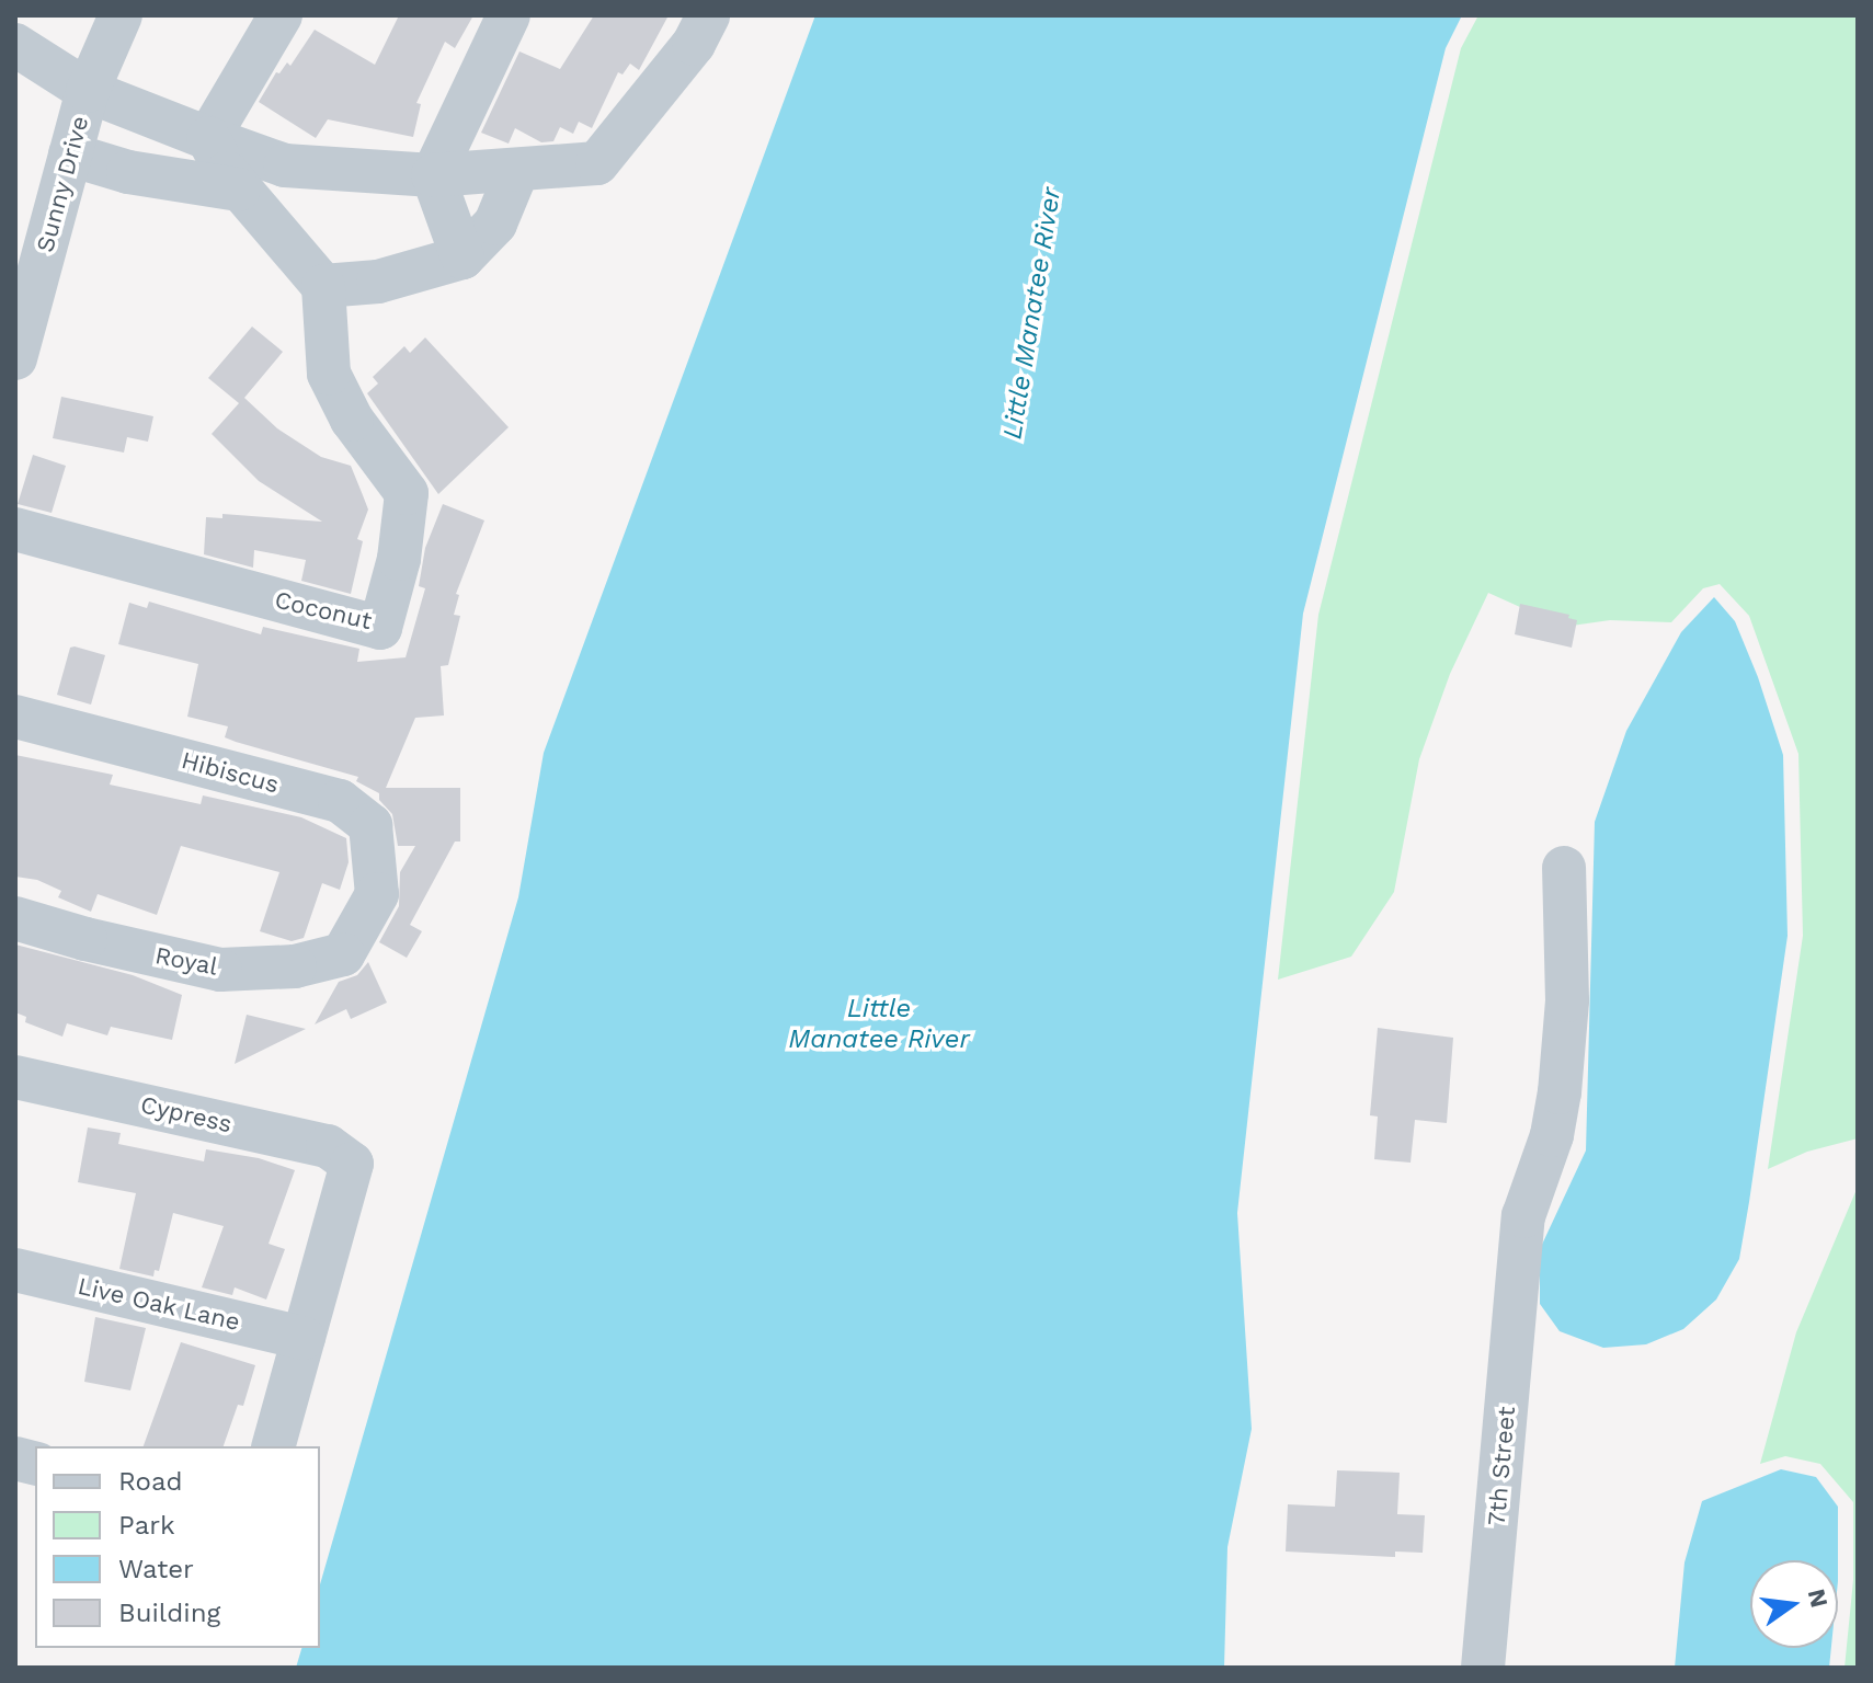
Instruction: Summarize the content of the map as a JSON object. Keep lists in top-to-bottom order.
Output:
{
  "streets": {
    "street": [
      "Sunny Drive",
      "Coconut",
      "Hibiscus",
      "Royal",
      "Cypress",
      "Live Oak Lane",
      "7th Street"
    ]
  },
  "crossings": [
    ["Hibiscus", "Royal"],
    ["Cypress", "Live Oak Lane"]
  ],
  "water": ["Little Manatee River"],
  "legend": [
    "Road",
    "Park",
    "Water",
    "Building"
  ],
  "north": "right"
}
